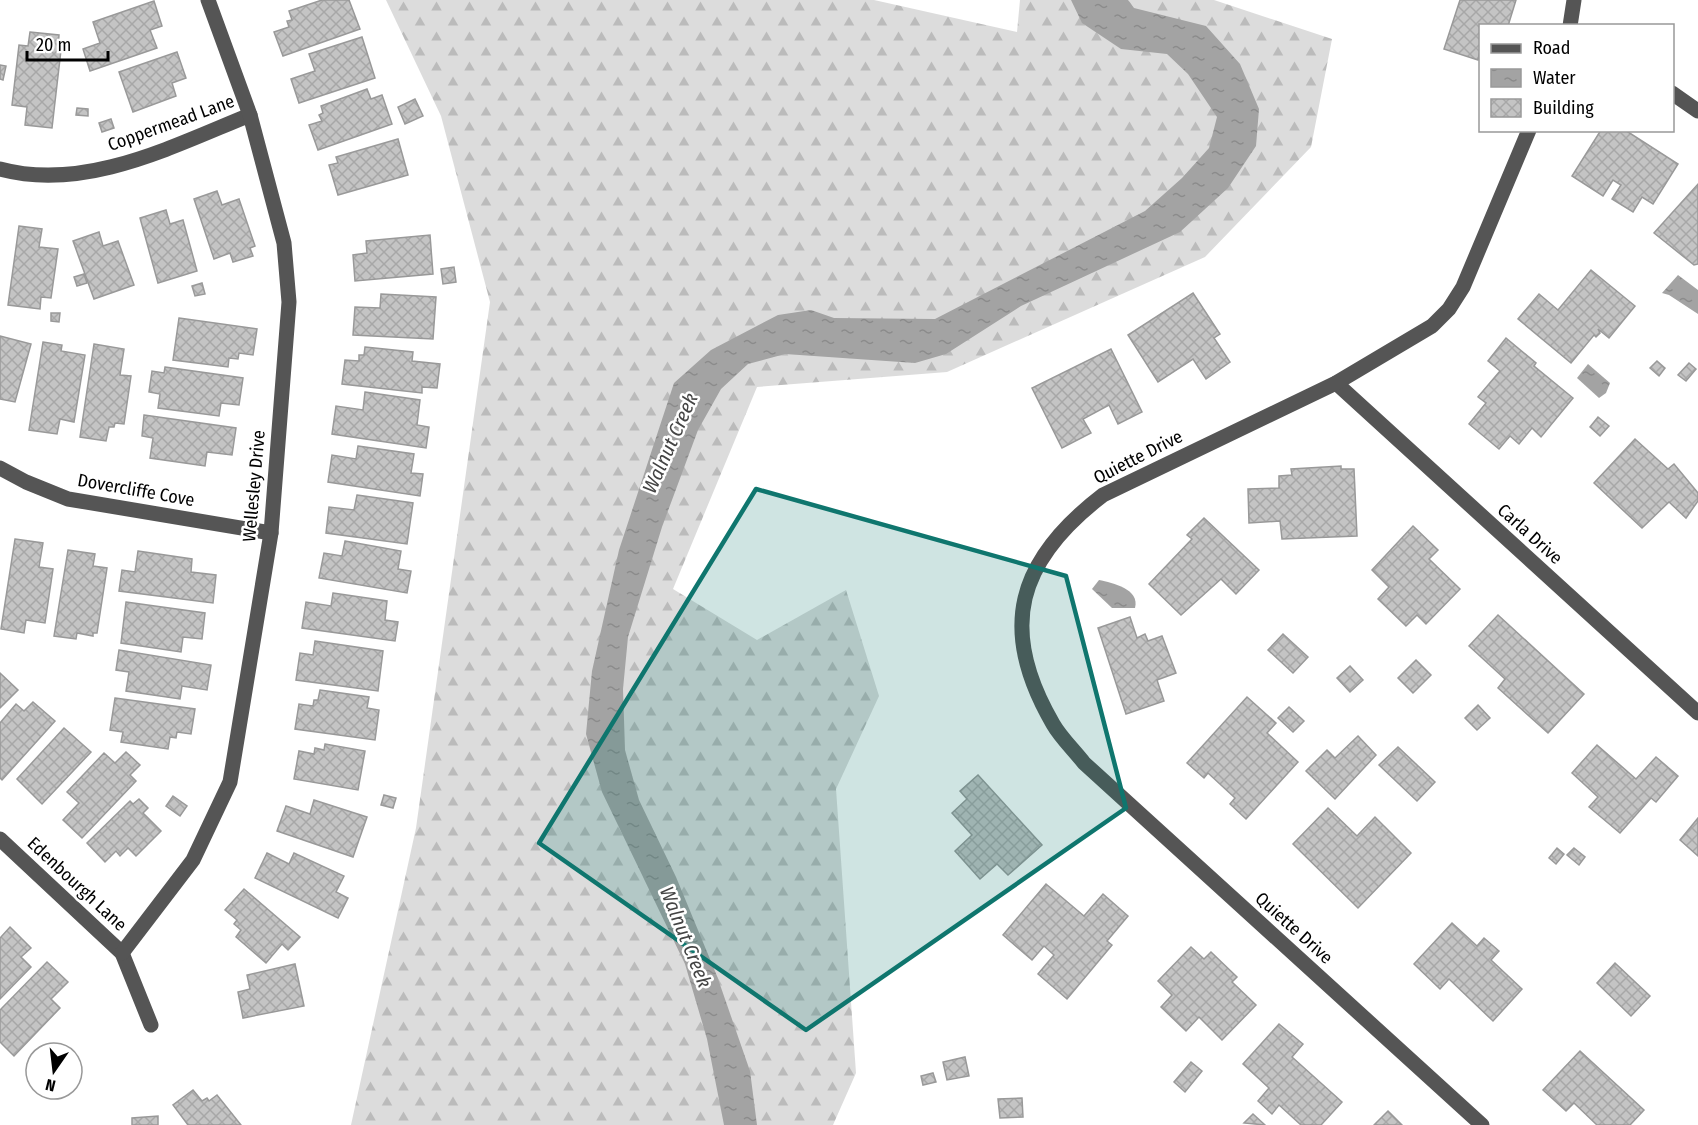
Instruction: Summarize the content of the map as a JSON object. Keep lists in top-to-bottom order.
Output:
{
  "streets": {
    "street": [
      "Coppermead Lane",
      "Quiette Drive",
      "Wellesley Drive",
      "Dovercliffe Cove",
      "Carla Drive",
      "Edenbourgh Lane"
    ]
  },
  "crossings": [
    ["Coppermead Lane", "Wellesley Drive"],
    ["Quiette Drive", "Carla Drive"],
    ["Wellesley Drive", "Dovercliffe Cove"],
    ["Wellesley Drive", "Edenbourgh Lane"]
  ],
  "water": ["Walnut Creek"],
  "legend": ["Road", "Water", "Building"],
  "scale_bar": "20 m",
  "north": "bottom"
}
